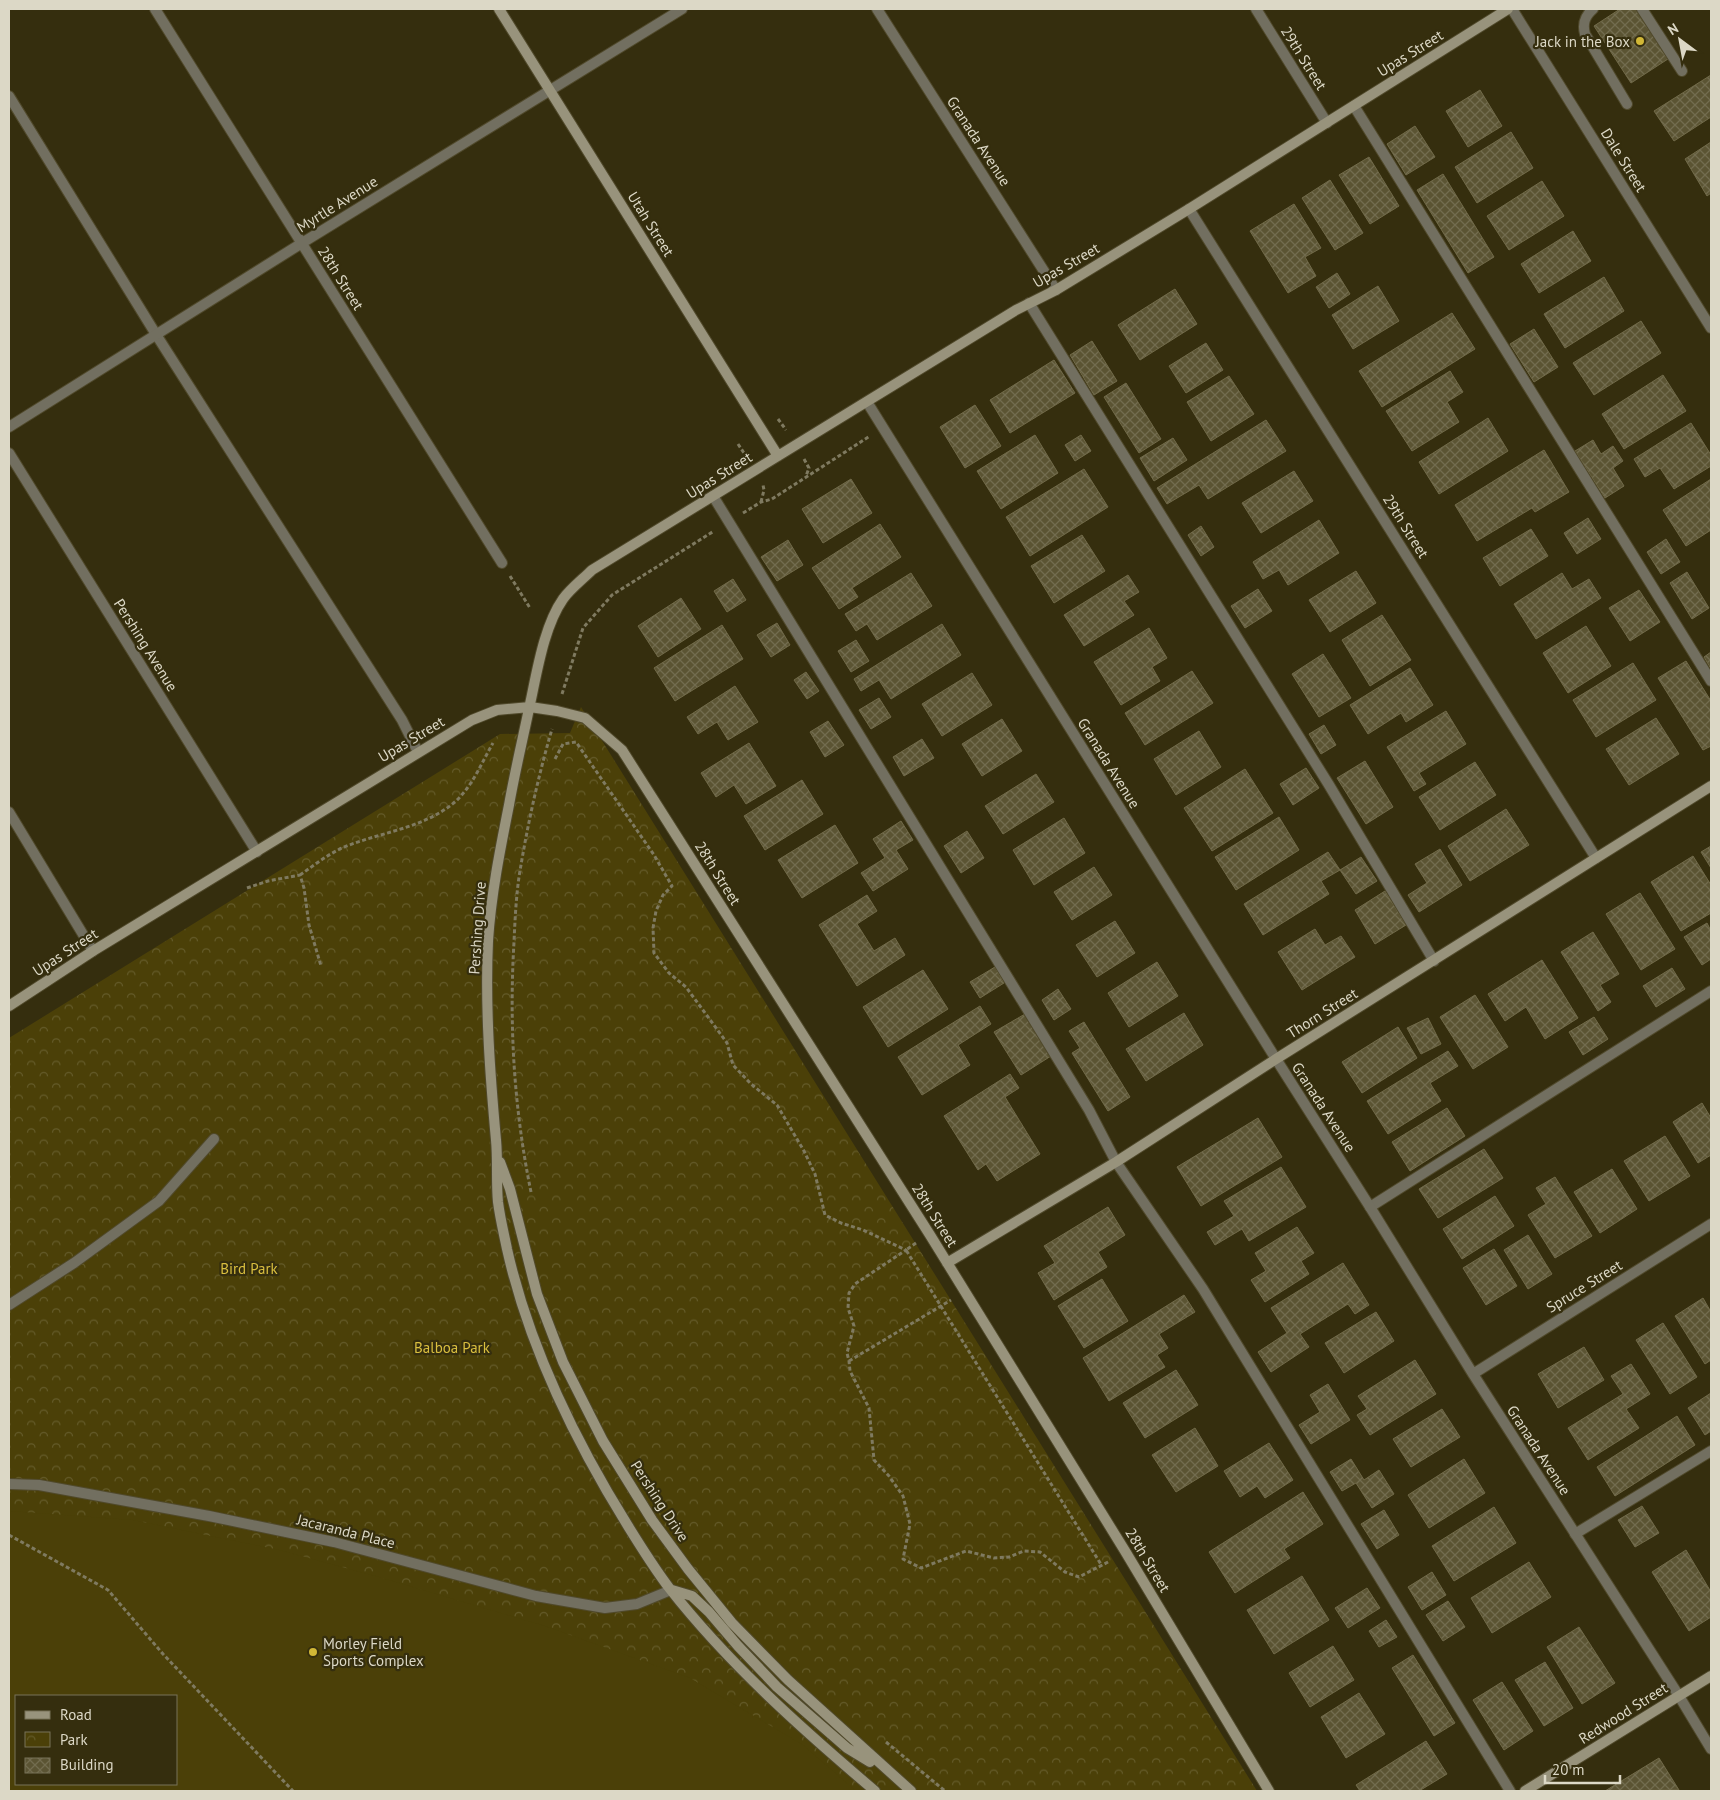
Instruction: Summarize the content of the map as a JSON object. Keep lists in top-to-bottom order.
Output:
{
  "streets": {
    "street": [
      "Upas Street",
      "29th Street",
      "Granada Avenue",
      "Dale Street",
      "Myrtle Avenue",
      "Utah Street",
      "28th Street",
      "Pershing Avenue",
      "Pershing Drive",
      "Thorn Street",
      "Spruce Street",
      "Jacaranda Place",
      "Redwood Street"
    ]
  },
  "crossings": [
    ["Upas Street", "29th Street"],
    ["Upas Street", "Granada Avenue"],
    ["Upas Street", "Dale Street"],
    ["Upas Street", "Utah Street"],
    ["Upas Street", "28th Street"],
    ["Upas Street", "Pershing Avenue"],
    ["Upas Street", "Pershing Drive"],
    ["29th Street", "Thorn Street"],
    ["Granada Avenue", "Thorn Street"],
    ["Granada Avenue", "Spruce Street"],
    ["Granada Avenue", "Redwood Street"],
    ["Myrtle Avenue", "Utah Street"],
    ["Myrtle Avenue", "28th Street"],
    ["28th Street", "Pershing Drive"],
    ["28th Street", "Thorn Street"],
    ["Pershing Drive", "Jacaranda Place"]
  ],
  "parks": ["Bird Park", "Balboa Park"],
  "places": ["Jack in the Box", "Morley Field Sports Complex"],
  "legend": ["Road", "Park", "Building"],
  "scale_bar": "20 m",
  "north": "top left"
}
